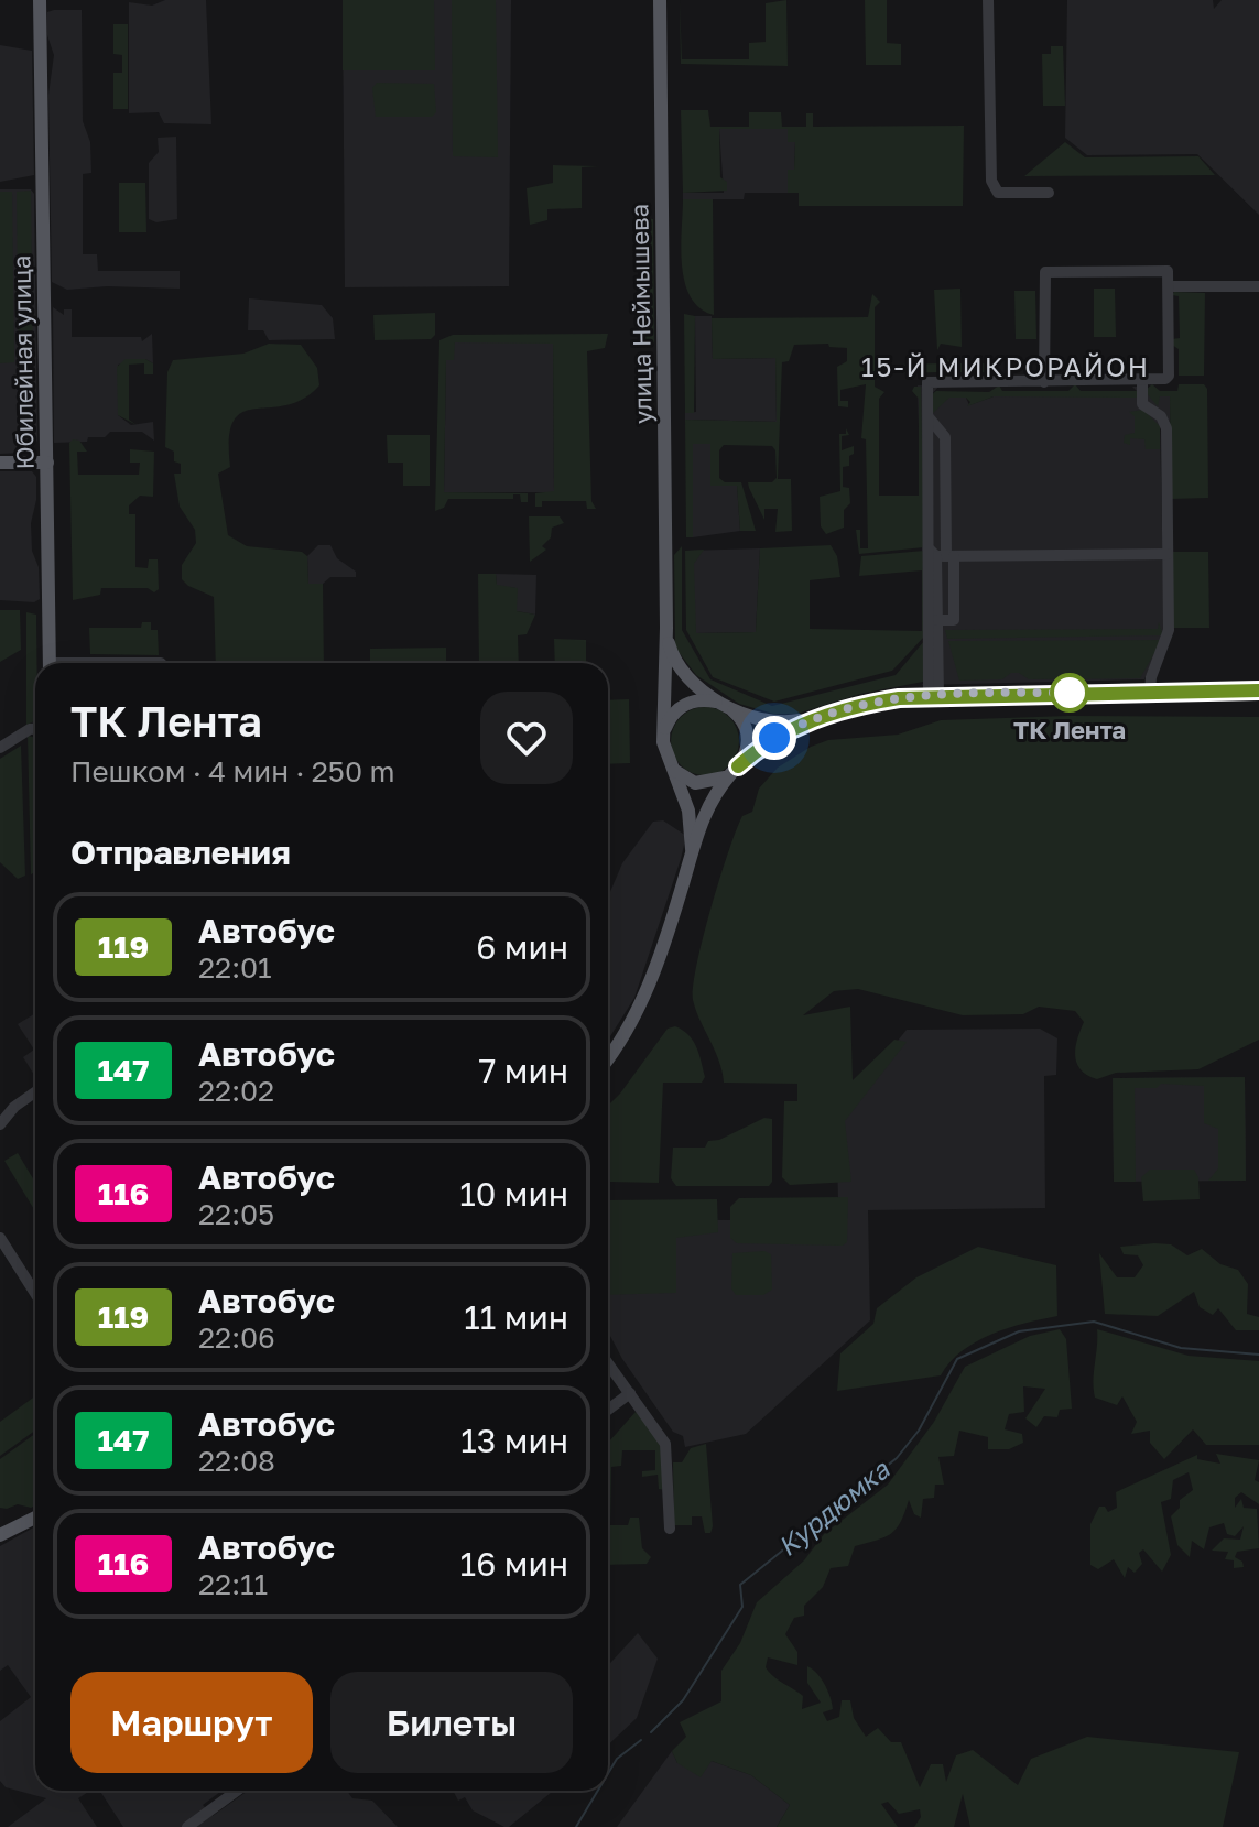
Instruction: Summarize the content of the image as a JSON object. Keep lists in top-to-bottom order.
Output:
{
  "streets": {
    "main road": ["улица Неймышева", "Юбилейная улица"]
  },
  "districts": ["15-Й МИКРОРАЙОН"],
  "water": ["Курдюмка"],
  "places": ["ТК Лента"],
  "lines": ["bus line 119"],
  "page": {
    "heading": [
      ["ТК Лента", "Пешком · 4 мин · 250 m"],
      "Отправления"
    ],
    "list": [
      {
        "mark": "119",
        "name": "Автобус",
        "note": "22:01",
        "value": "6 мин"
      },
      {
        "mark": "147",
        "name": "Автобус",
        "note": "22:02",
        "value": "7 мин"
      },
      {
        "mark": "116",
        "name": "Автобус",
        "note": "22:05",
        "value": "10 мин"
      },
      {
        "mark": "119",
        "name": "Автобус",
        "note": "22:06",
        "value": "11 мин"
      },
      {
        "mark": "147",
        "name": "Автобус",
        "note": "22:08",
        "value": "13 мин"
      },
      {
        "mark": "116",
        "name": "Автобус",
        "note": "22:11",
        "value": "16 мин"
      }
    ],
    "buttons": ["Маршрут", "Билеты"]
  }
}
